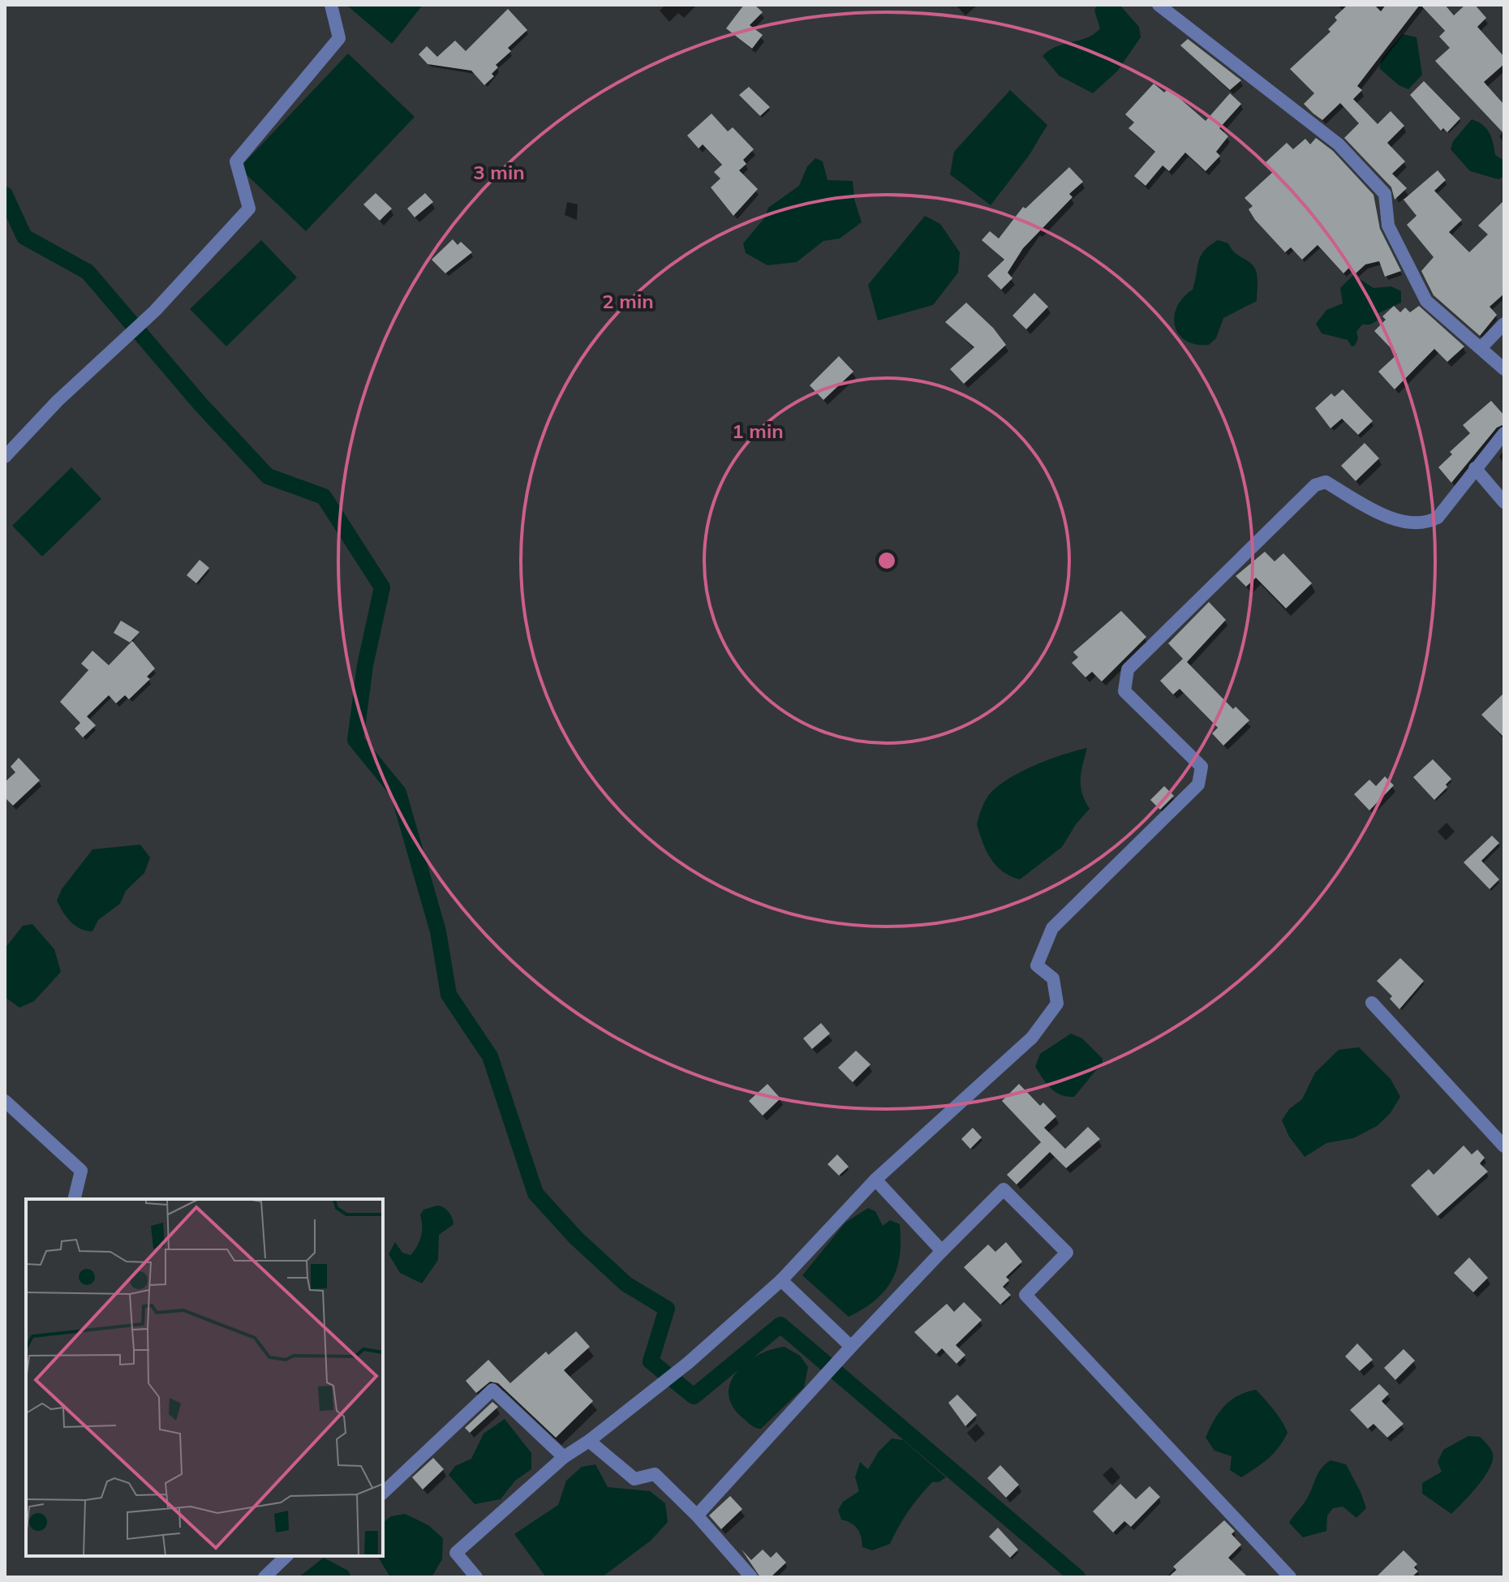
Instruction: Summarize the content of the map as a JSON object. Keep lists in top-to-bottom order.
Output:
{
  "rings": ["3 min", "2 min", "1 min"]
}
